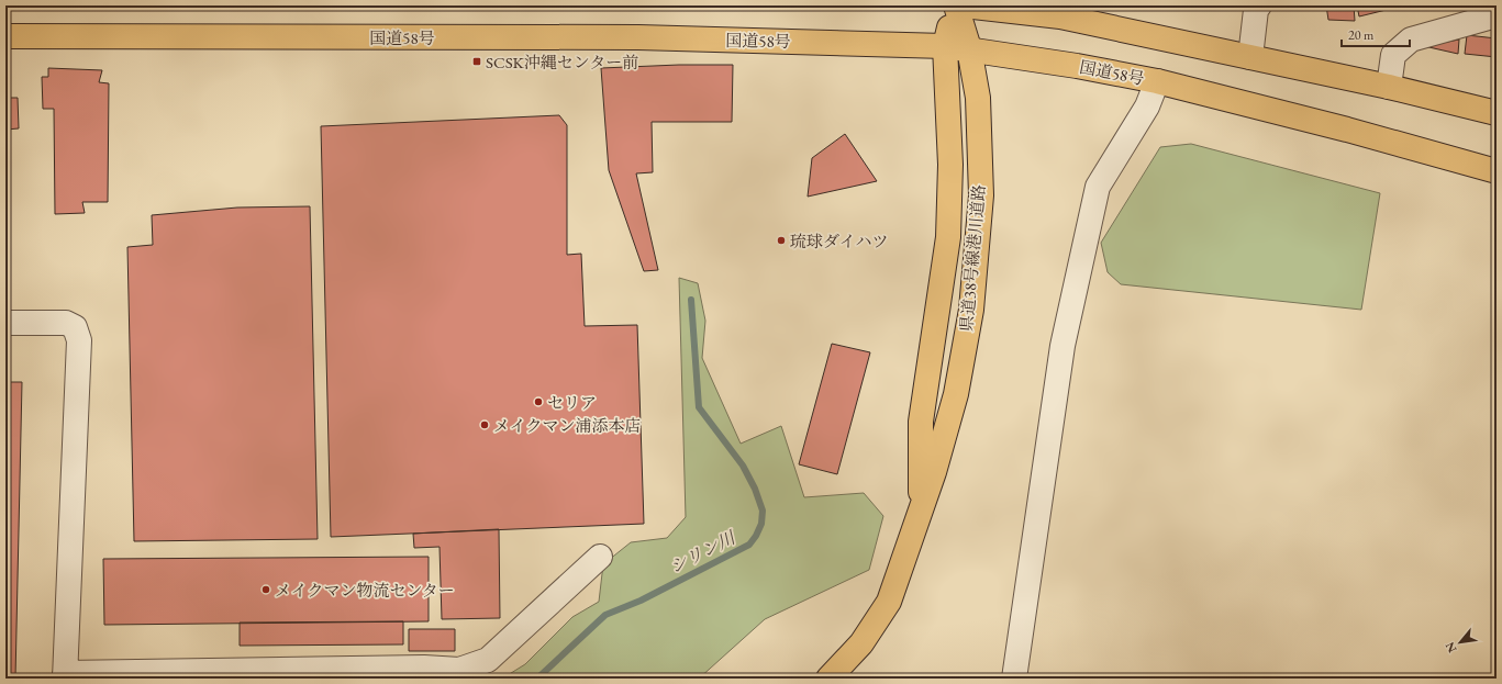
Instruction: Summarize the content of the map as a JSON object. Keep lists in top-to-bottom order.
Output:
{
  "streets": {
    "main road": ["国道58号", "県道38号線港川道路"]
  },
  "crossings": [
    ["国道58号", "県道38号線港川道路"]
  ],
  "water": ["シリン川"],
  "places": {
    "transit": ["SCSK沖縄センター前"],
    "other": [
      "琉球ダイハツ",
      "セリア",
      "メイクマン浦添本店",
      "メイクマン物流センター"
    ]
  },
  "scale_bar": "20 m",
  "north": "bottom left"
}
